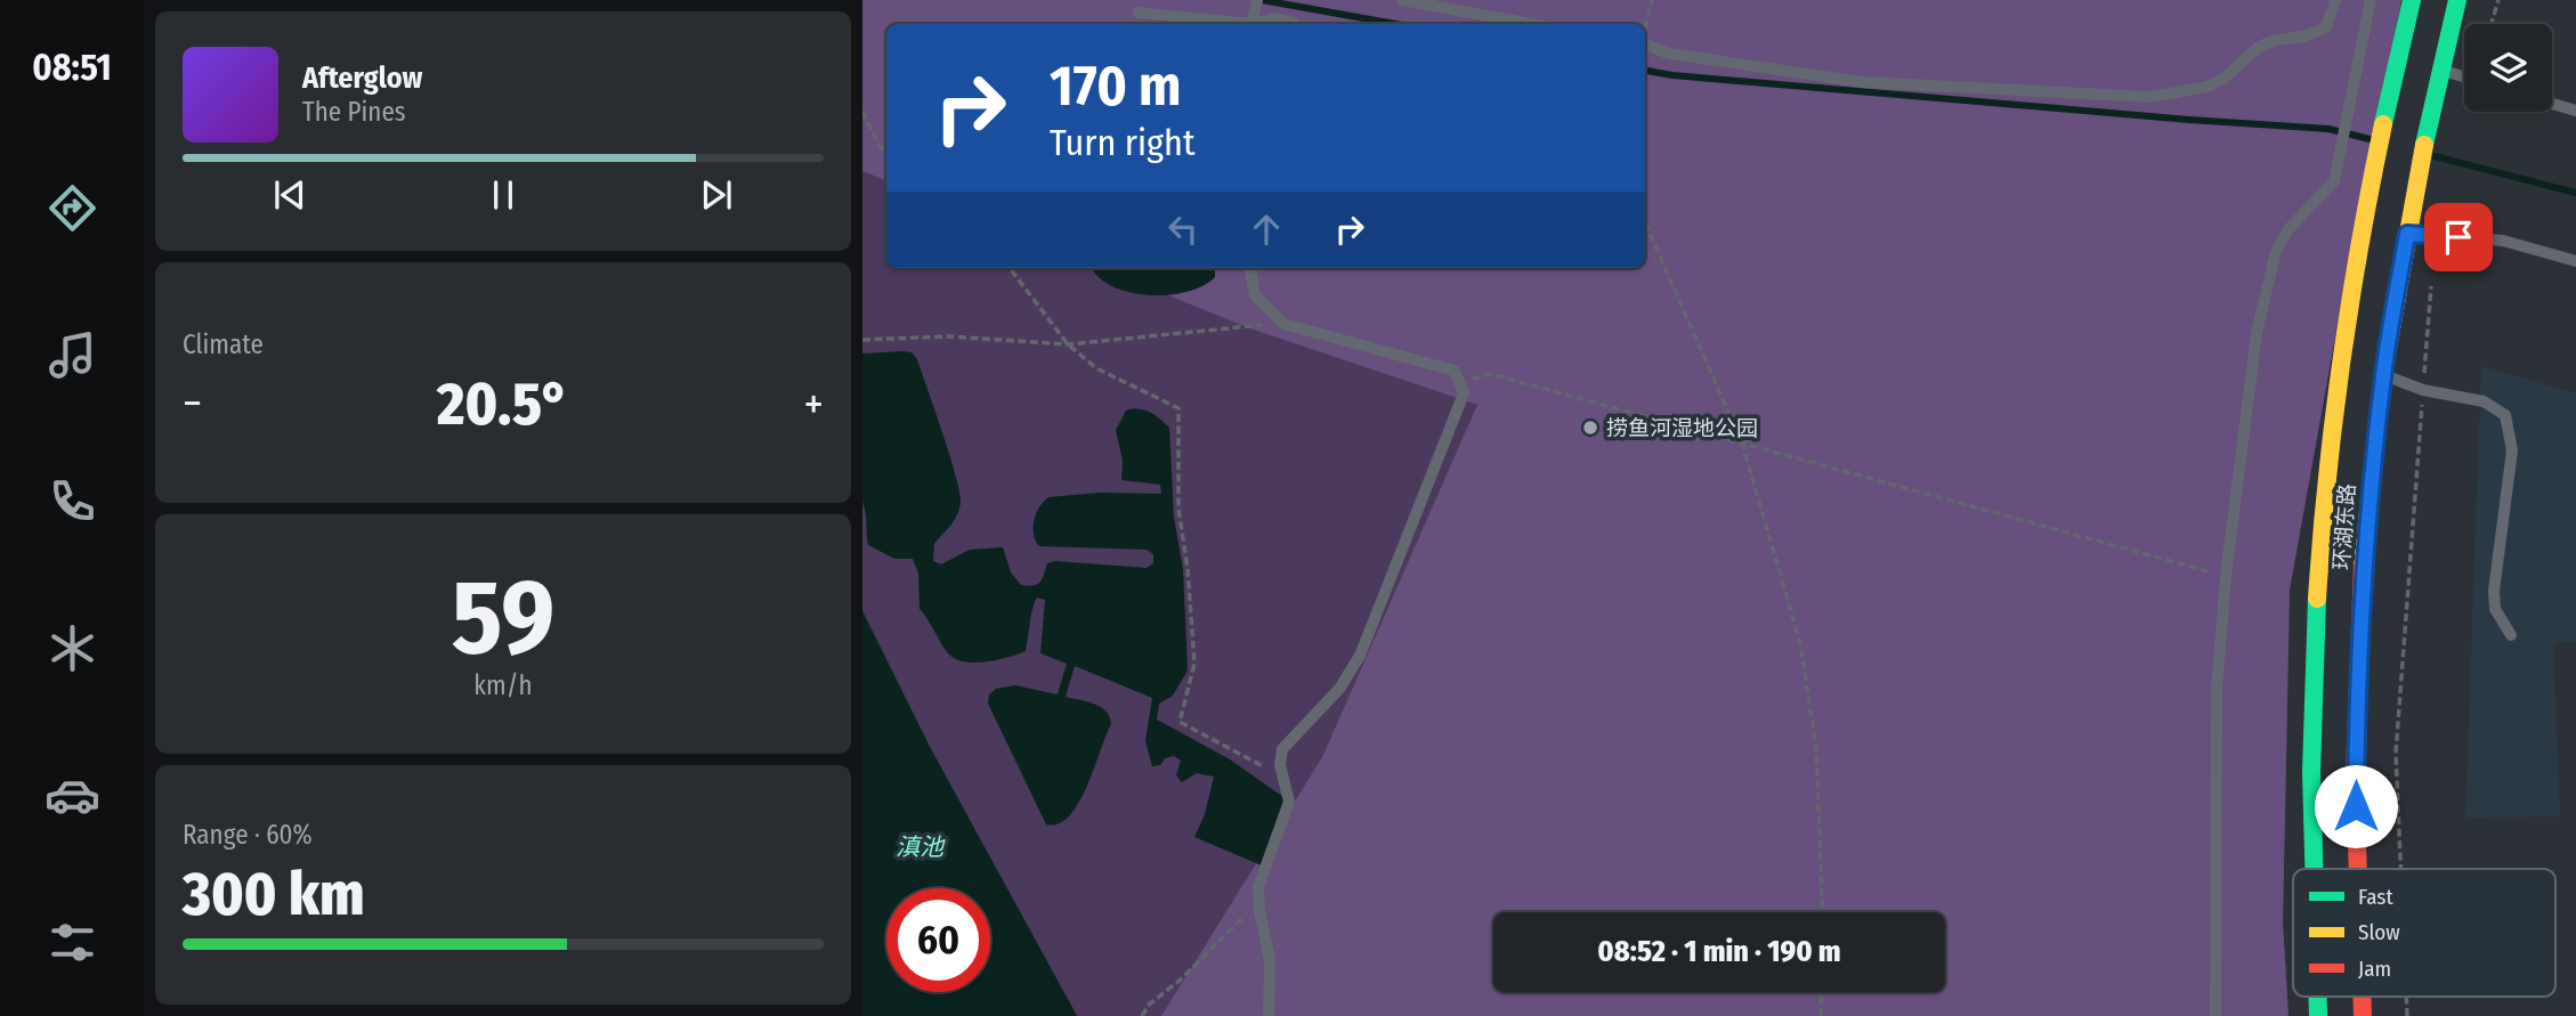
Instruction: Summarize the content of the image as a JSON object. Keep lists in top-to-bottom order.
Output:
{
  "streets": {
    "main road": ["环湖东路"]
  },
  "water": ["滇池"],
  "places": ["捞鱼河湿地公园"],
  "legend": ["Fast", "Slow", "Jam"],
  "page": {
    "tabs": "08:51",
    "turn": ["170 m", "Turn right"],
    "song": ["Afterglow", "The Pines"],
    "tile": [
      "Climate",
      ["59", "km/h"],
      ["Range · 60%", "300 km"]
    ],
    "heat": ["−", "20.5°", "+"],
    "limit": "60",
    "trip": "08:52 · 1 min · 190 m"
  }
}
